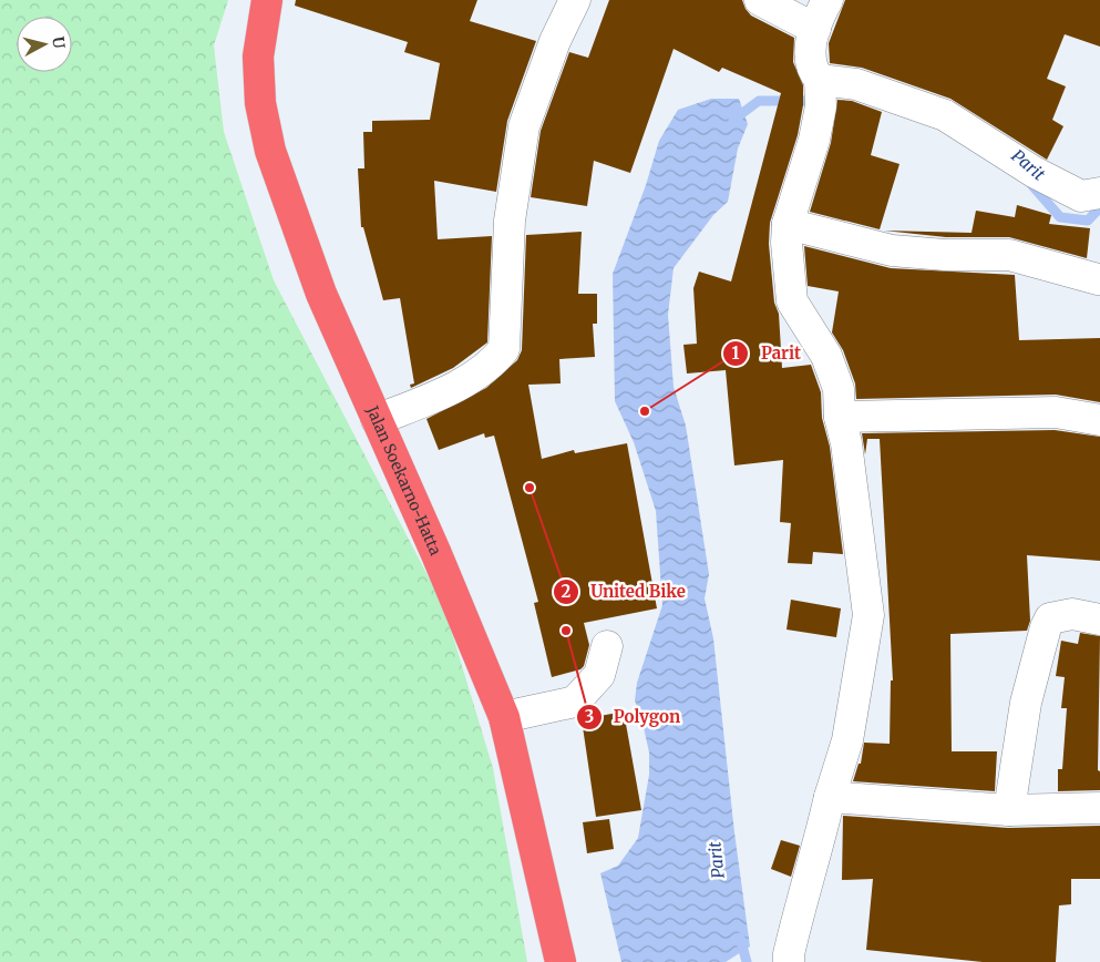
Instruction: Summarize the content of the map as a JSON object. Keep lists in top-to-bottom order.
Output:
{
  "streets": {
    "highway": ["Jalan Soekarno-Hatta"]
  },
  "water": ["Parit"],
  "places": ["Parit", "United Bike", "Polygon"],
  "north": "right"
}
